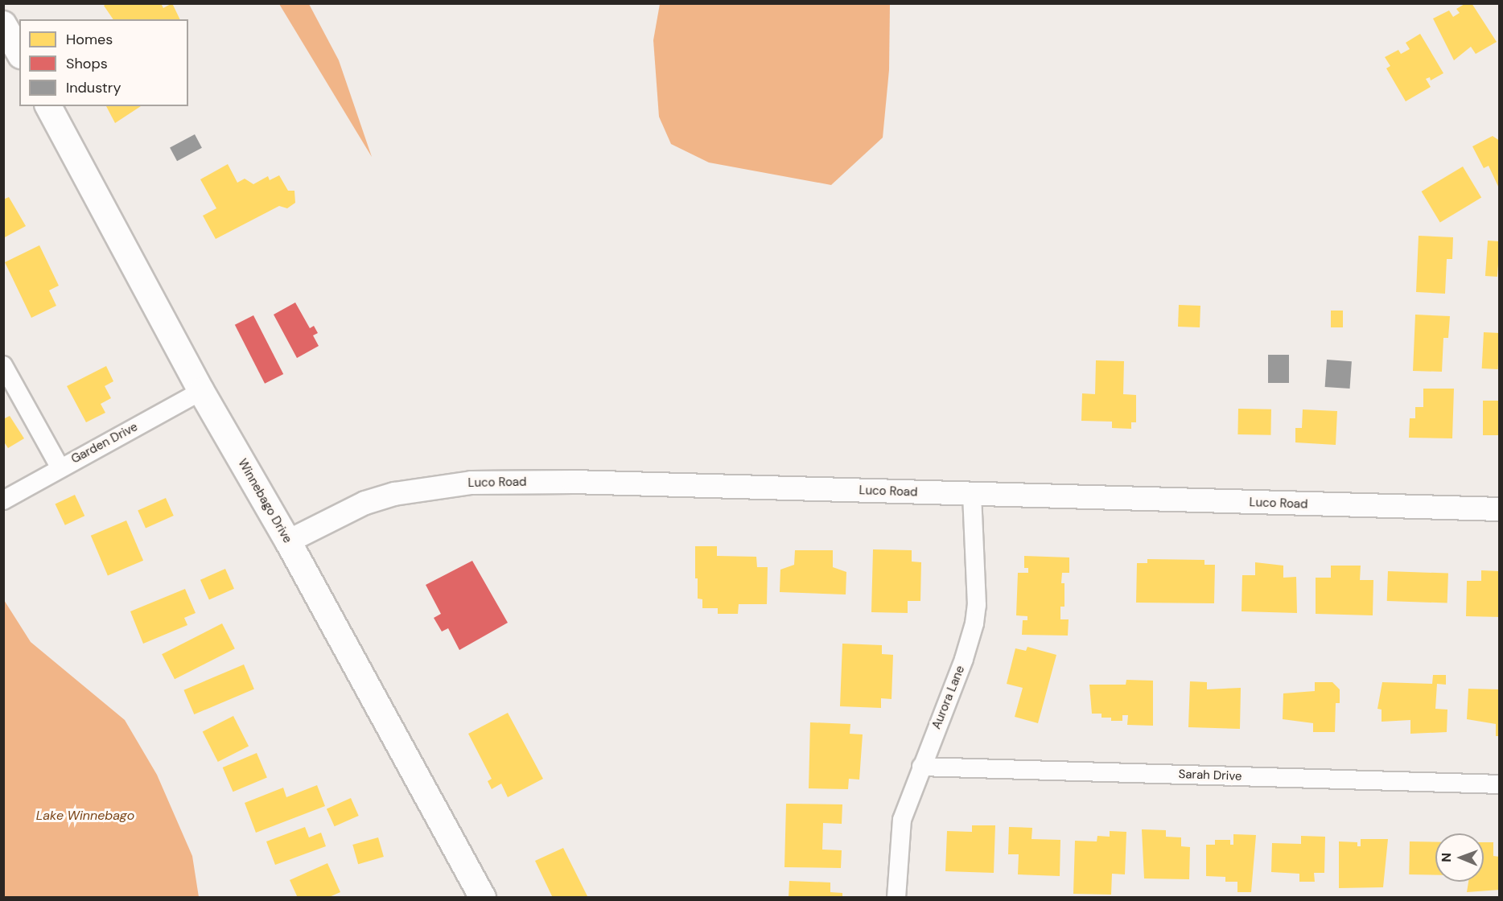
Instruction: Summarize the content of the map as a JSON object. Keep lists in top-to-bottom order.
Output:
{
  "streets": {
    "main road": ["Winnebago Drive"],
    "street": [
      "Garden Drive",
      "Luco Road",
      "Aurora Lane",
      "Sarah Drive"
    ]
  },
  "crossings": [
    ["Garden Drive", "Winnebago Drive"],
    ["Luco Road", "Winnebago Drive"],
    ["Luco Road", "Aurora Lane"],
    ["Aurora Lane", "Sarah Drive"]
  ],
  "water": ["Lake Winnebago"],
  "legend": ["Homes", "Shops", "Industry"],
  "north": "left"
}
